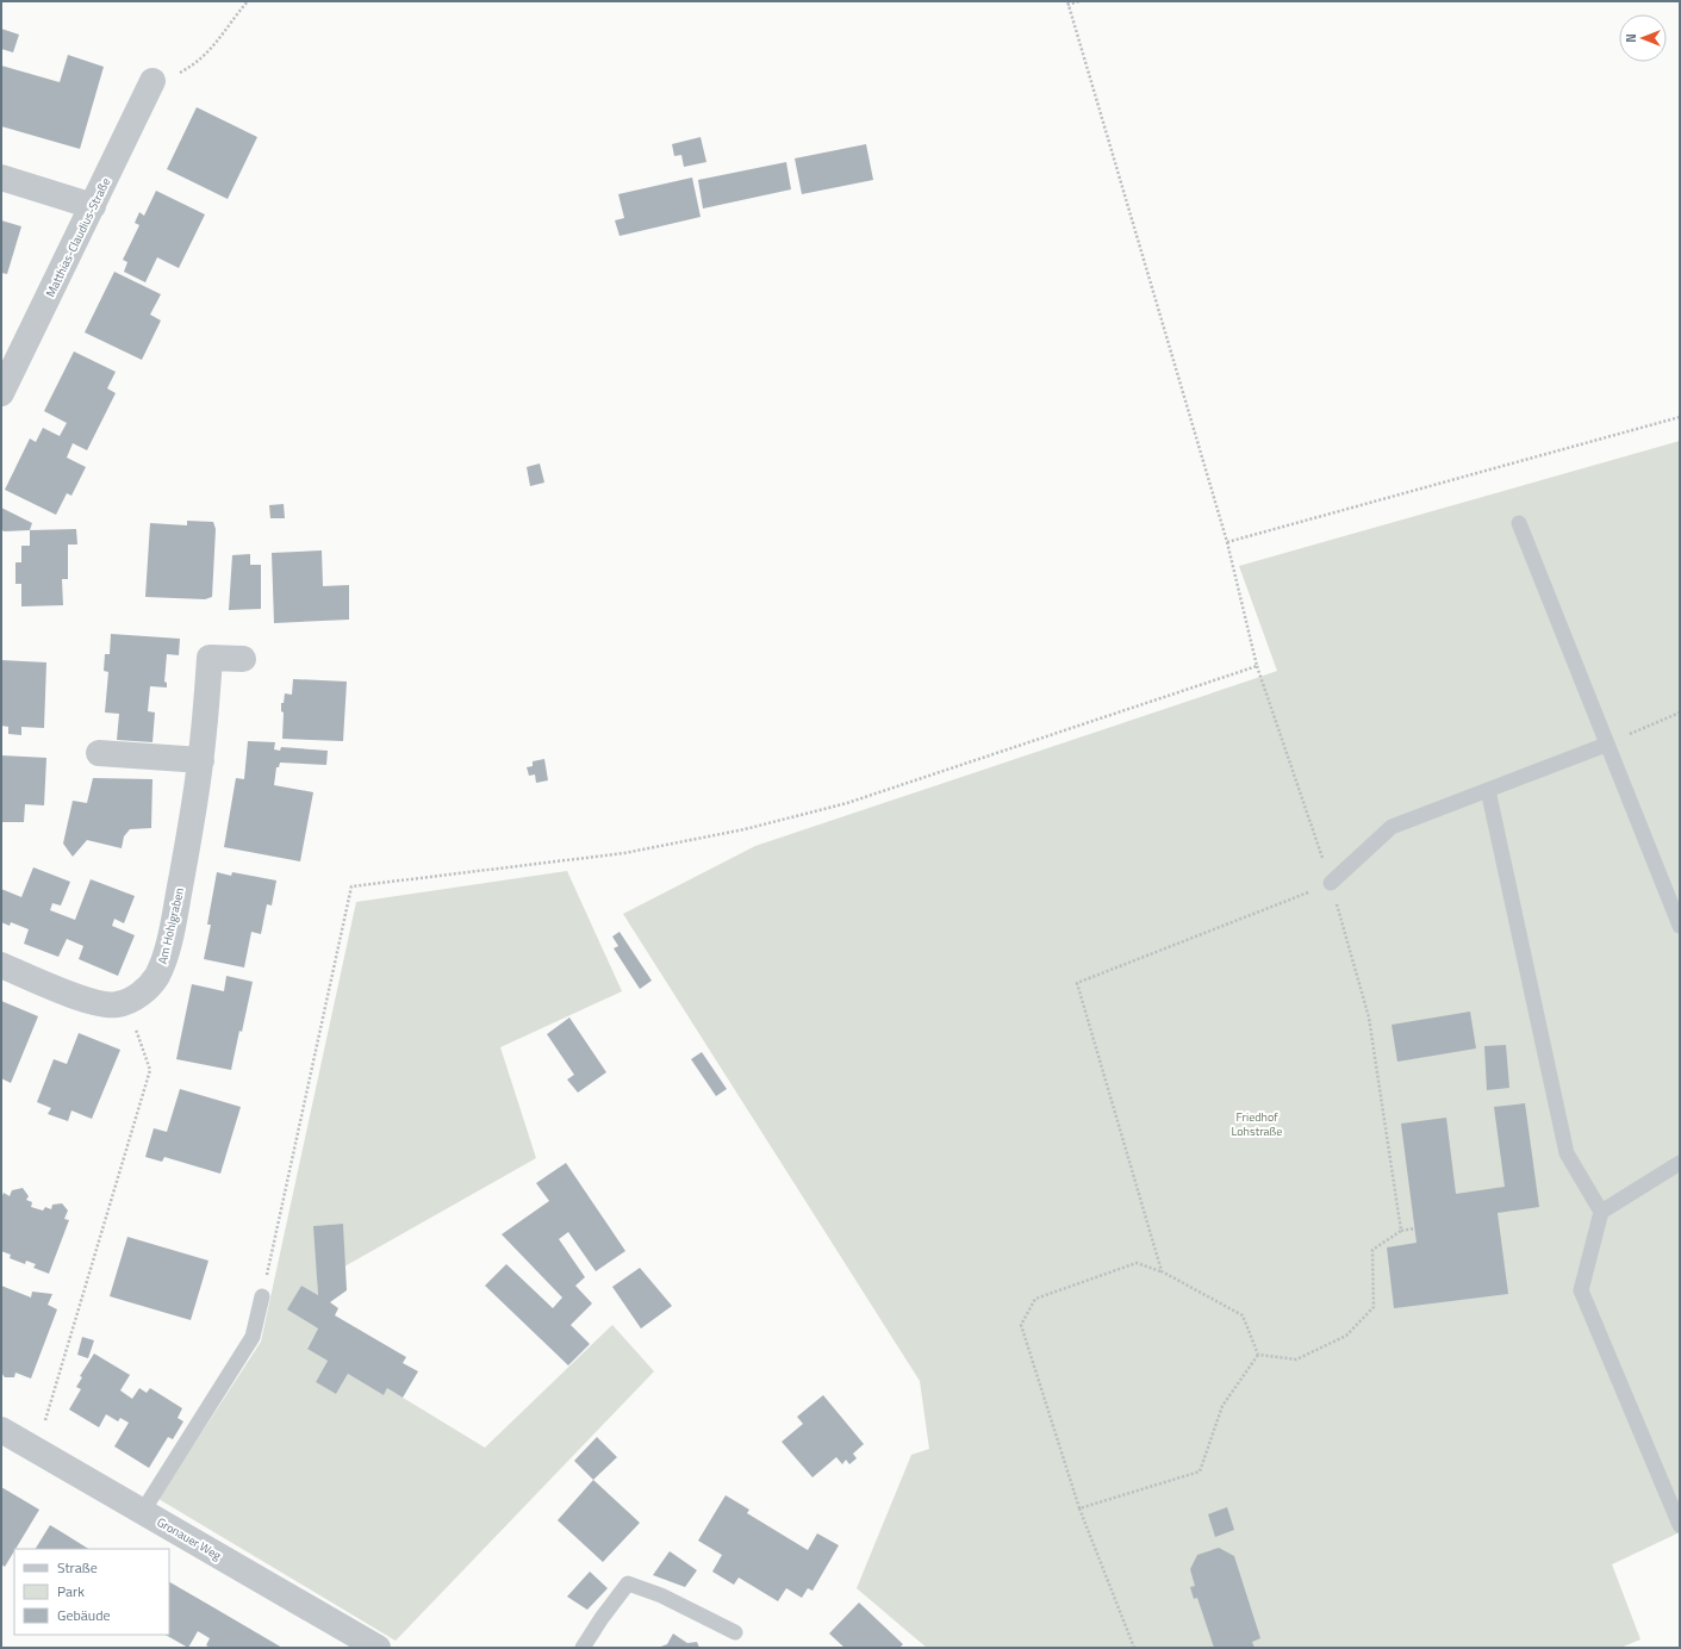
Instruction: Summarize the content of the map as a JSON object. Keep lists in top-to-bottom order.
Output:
{
  "streets": {
    "street": ["Matthias-Claudius-Straße", "Am Hohlgraben", "Gronauer Weg"]
  },
  "parks": ["Friedhof Lohstraße"],
  "legend": ["Straße", "Park", "Gebäude"],
  "north": "left"
}
